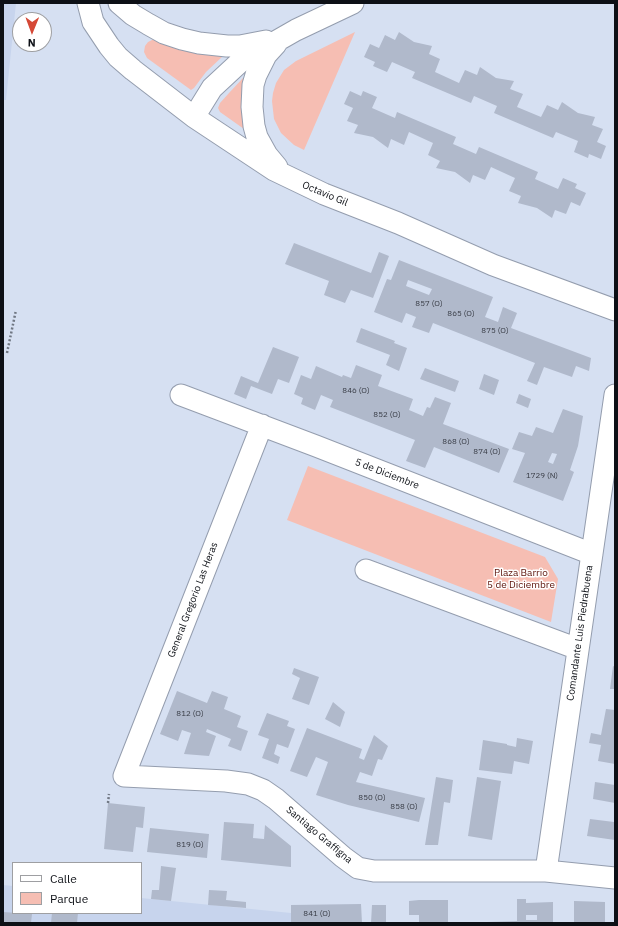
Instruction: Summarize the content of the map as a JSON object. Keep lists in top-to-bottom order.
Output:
{
  "streets": {
    "street": [
      "Octavio Gil",
      "5 de Diciembre",
      "General Gregorio Las Heras",
      "Comandante Luis Piedrabuena",
      "Santiago Graffigna"
    ]
  },
  "crossings": [
    ["5 de Diciembre", "General Gregorio Las Heras"],
    ["5 de Diciembre", "Comandante Luis Piedrabuena"],
    ["General Gregorio Las Heras", "Santiago Graffigna"],
    ["Comandante Luis Piedrabuena", "Santiago Graffigna"]
  ],
  "parks": ["Plaza Barrio 5 de Diciembre"],
  "house_numbers": [
    "857 (O)",
    "865 (O)",
    "875 (O)",
    "846 (O)",
    "852 (O)",
    "868 (O)",
    "874 (O)",
    "1729 (N)",
    "812 (O)",
    "850 (O)",
    "858 (O)",
    "819 (O)",
    "841 (O)"
  ],
  "legend": ["Calle", "Parque"],
  "north": "bottom"
}
